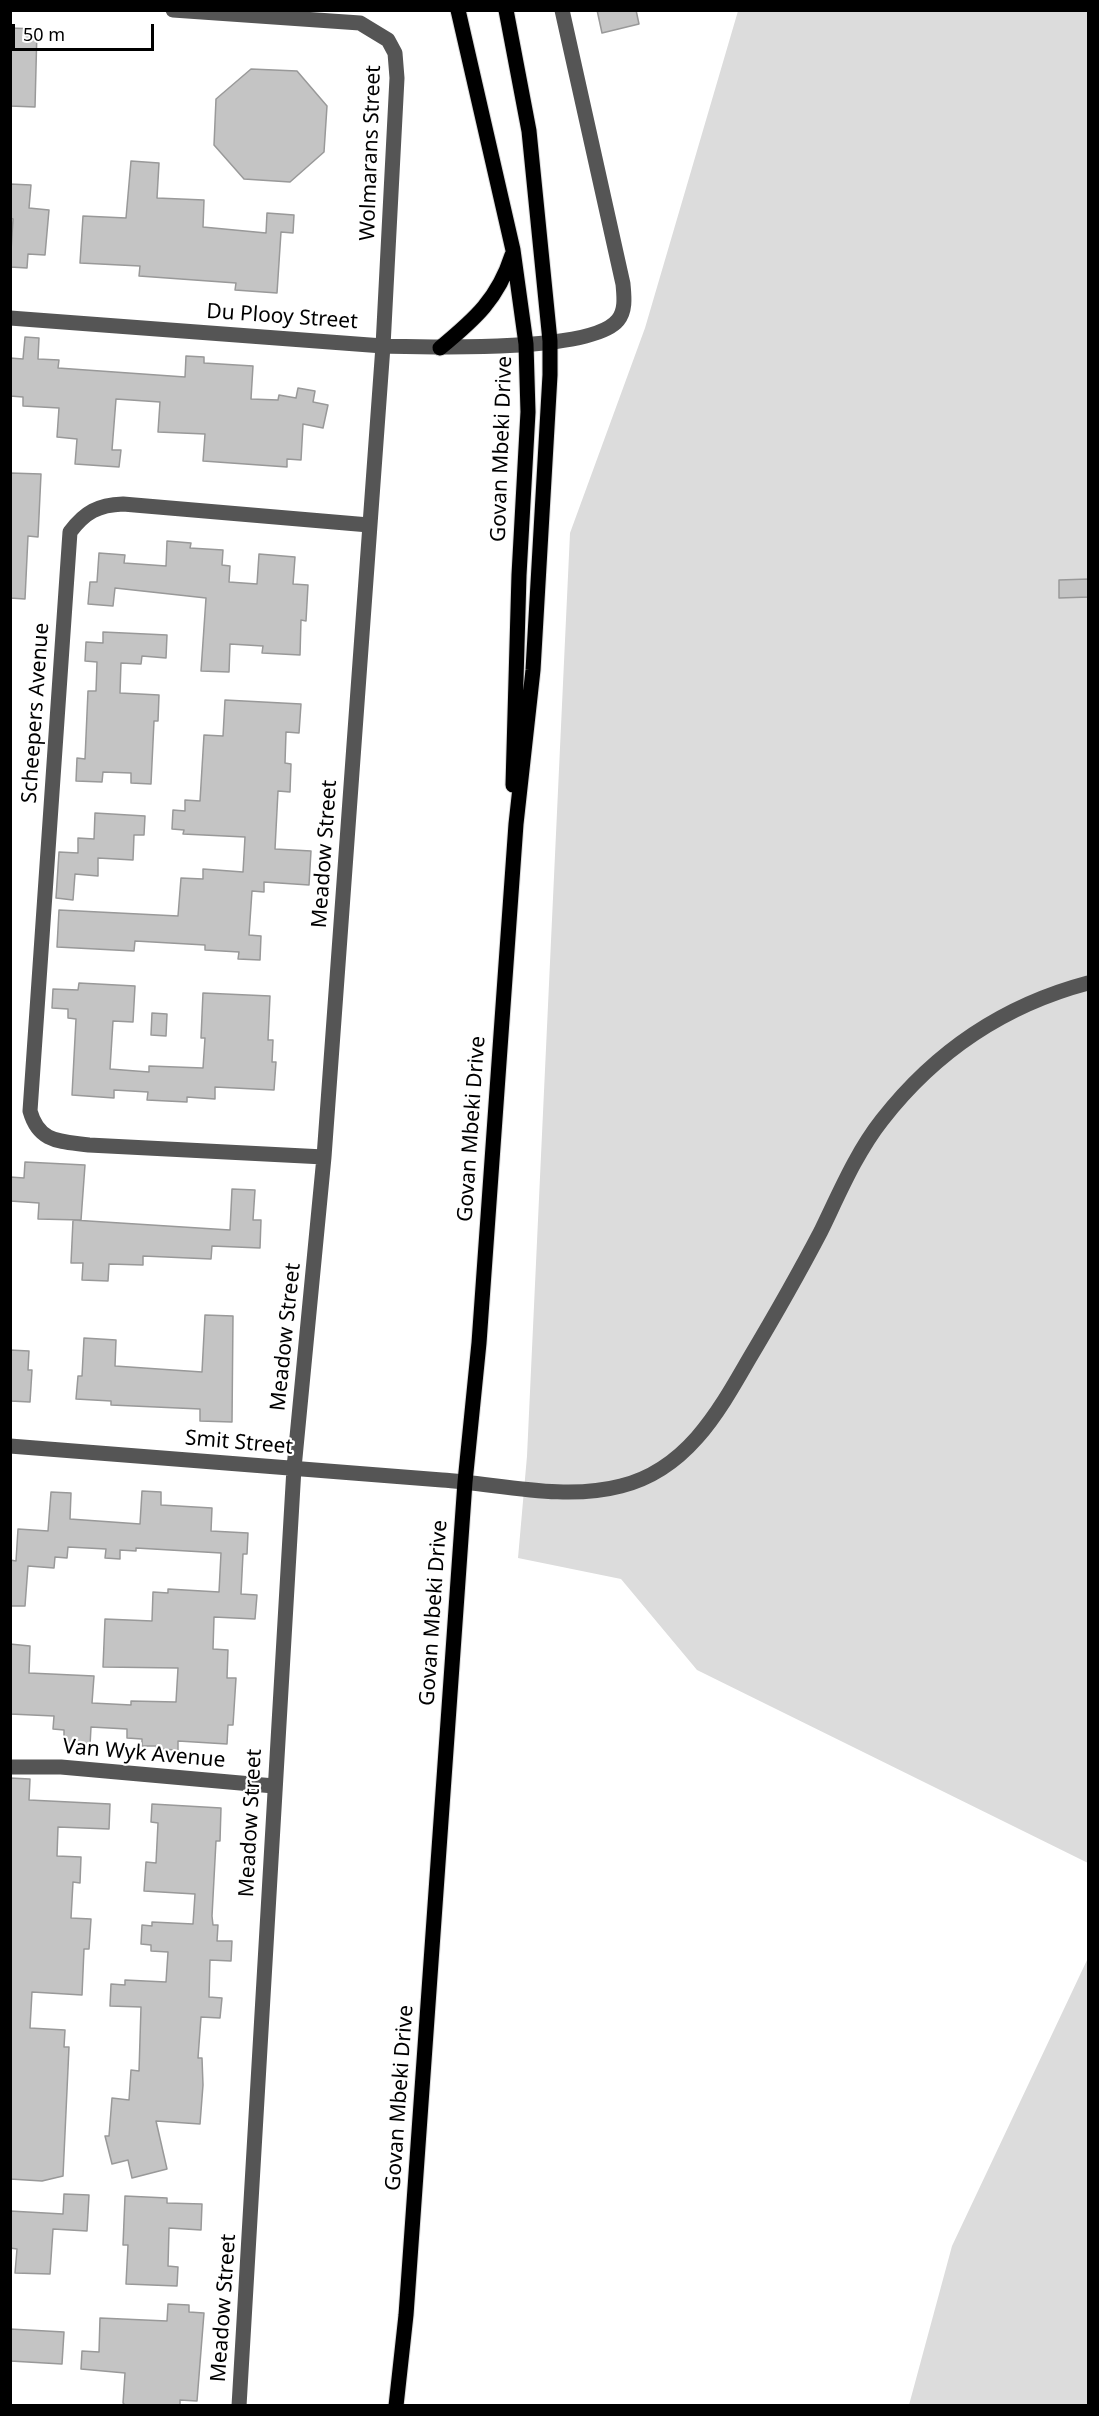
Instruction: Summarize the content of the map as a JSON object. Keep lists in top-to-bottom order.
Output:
{
  "streets": {
    "main road": ["Govan Mbeki Drive"],
    "street": [
      "Wolmarans Street",
      "Du Plooy Street",
      "Scheepers Avenue",
      "Meadow Street",
      "Smit Street",
      "Van Wyk Avenue"
    ]
  },
  "crossings": [
    ["Wolmarans Street", "Du Plooy Street"],
    ["Wolmarans Street", "Meadow Street"],
    ["Du Plooy Street", "Govan Mbeki Drive"],
    ["Du Plooy Street", "Meadow Street"],
    ["Govan Mbeki Drive", "Smit Street"],
    ["Scheepers Avenue", "Meadow Street"],
    ["Meadow Street", "Smit Street"],
    ["Meadow Street", "Van Wyk Avenue"]
  ],
  "scale_bar": "50 m"
}
